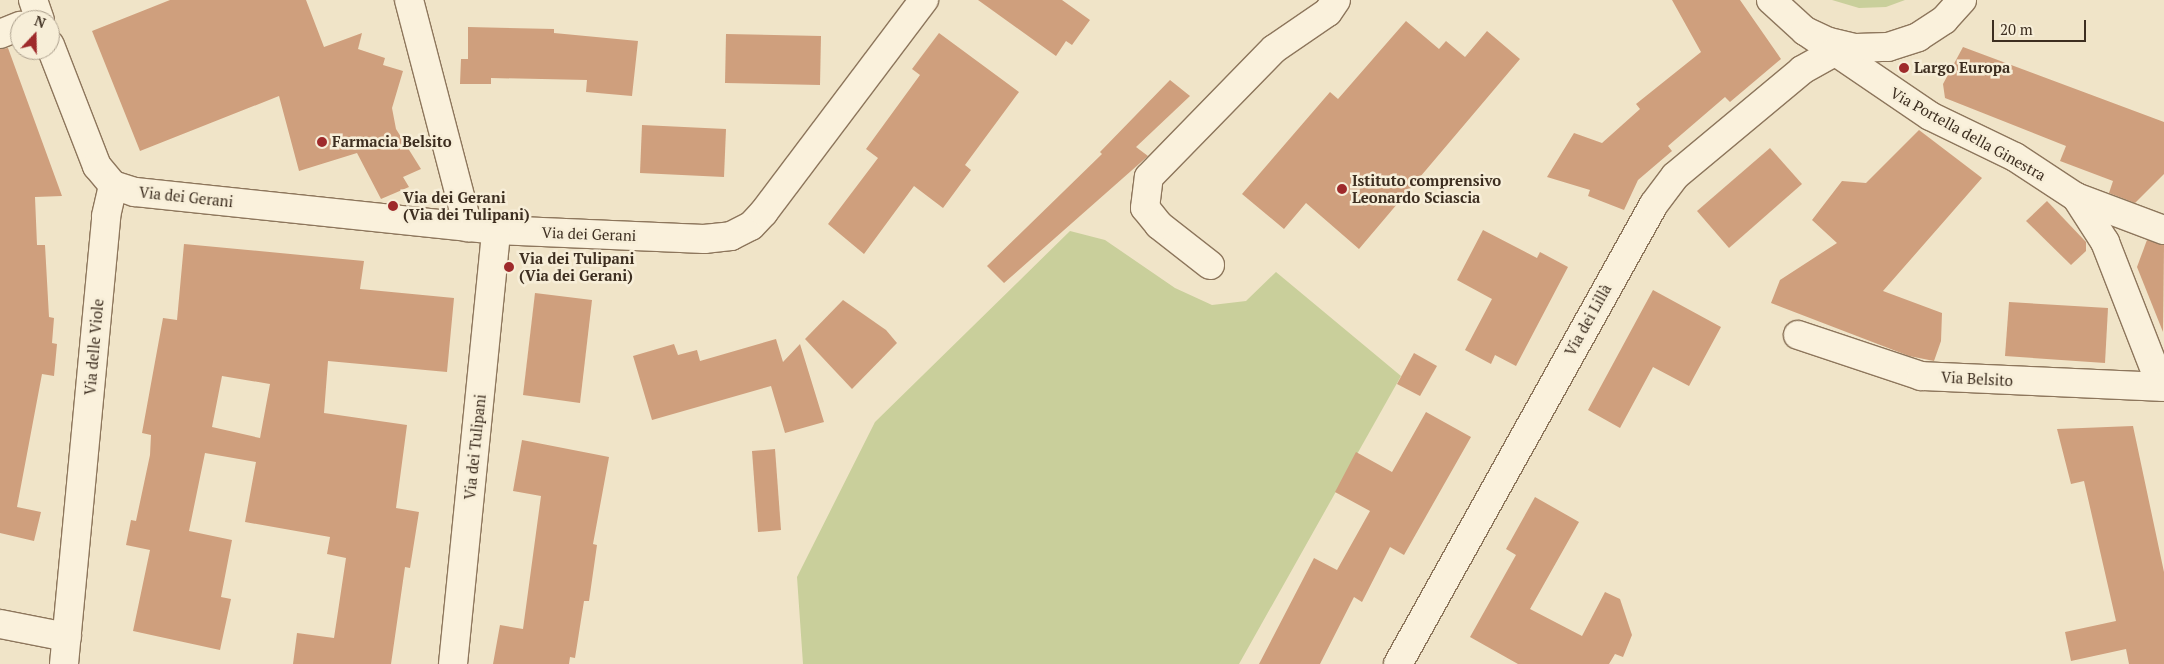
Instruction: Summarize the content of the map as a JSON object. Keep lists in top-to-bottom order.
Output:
{
  "streets": {
    "street": [
      "Via Portella della Ginestra",
      "Via dei Gerani",
      "Via dei Lillà",
      "Via delle Viole",
      "Via Belsito",
      "Via dei Tulipani"
    ]
  },
  "crossings": [
    ["Via Portella della Ginestra", "Via dei Lillà"],
    ["Via Portella della Ginestra", "Via Belsito"],
    ["Via dei Gerani", "Via delle Viole"],
    ["Via dei Gerani", "Via dei Tulipani"]
  ],
  "places": [
    "Largo Europa",
    "Farmacia Belsito",
    "Istituto comprensivo Leonardo Sciascia",
    "Via dei Gerani (Via dei Tulipani)",
    "Via dei Tulipani (Via dei Gerani)"
  ],
  "scale_bar": "20 m",
  "north": "top"
}
